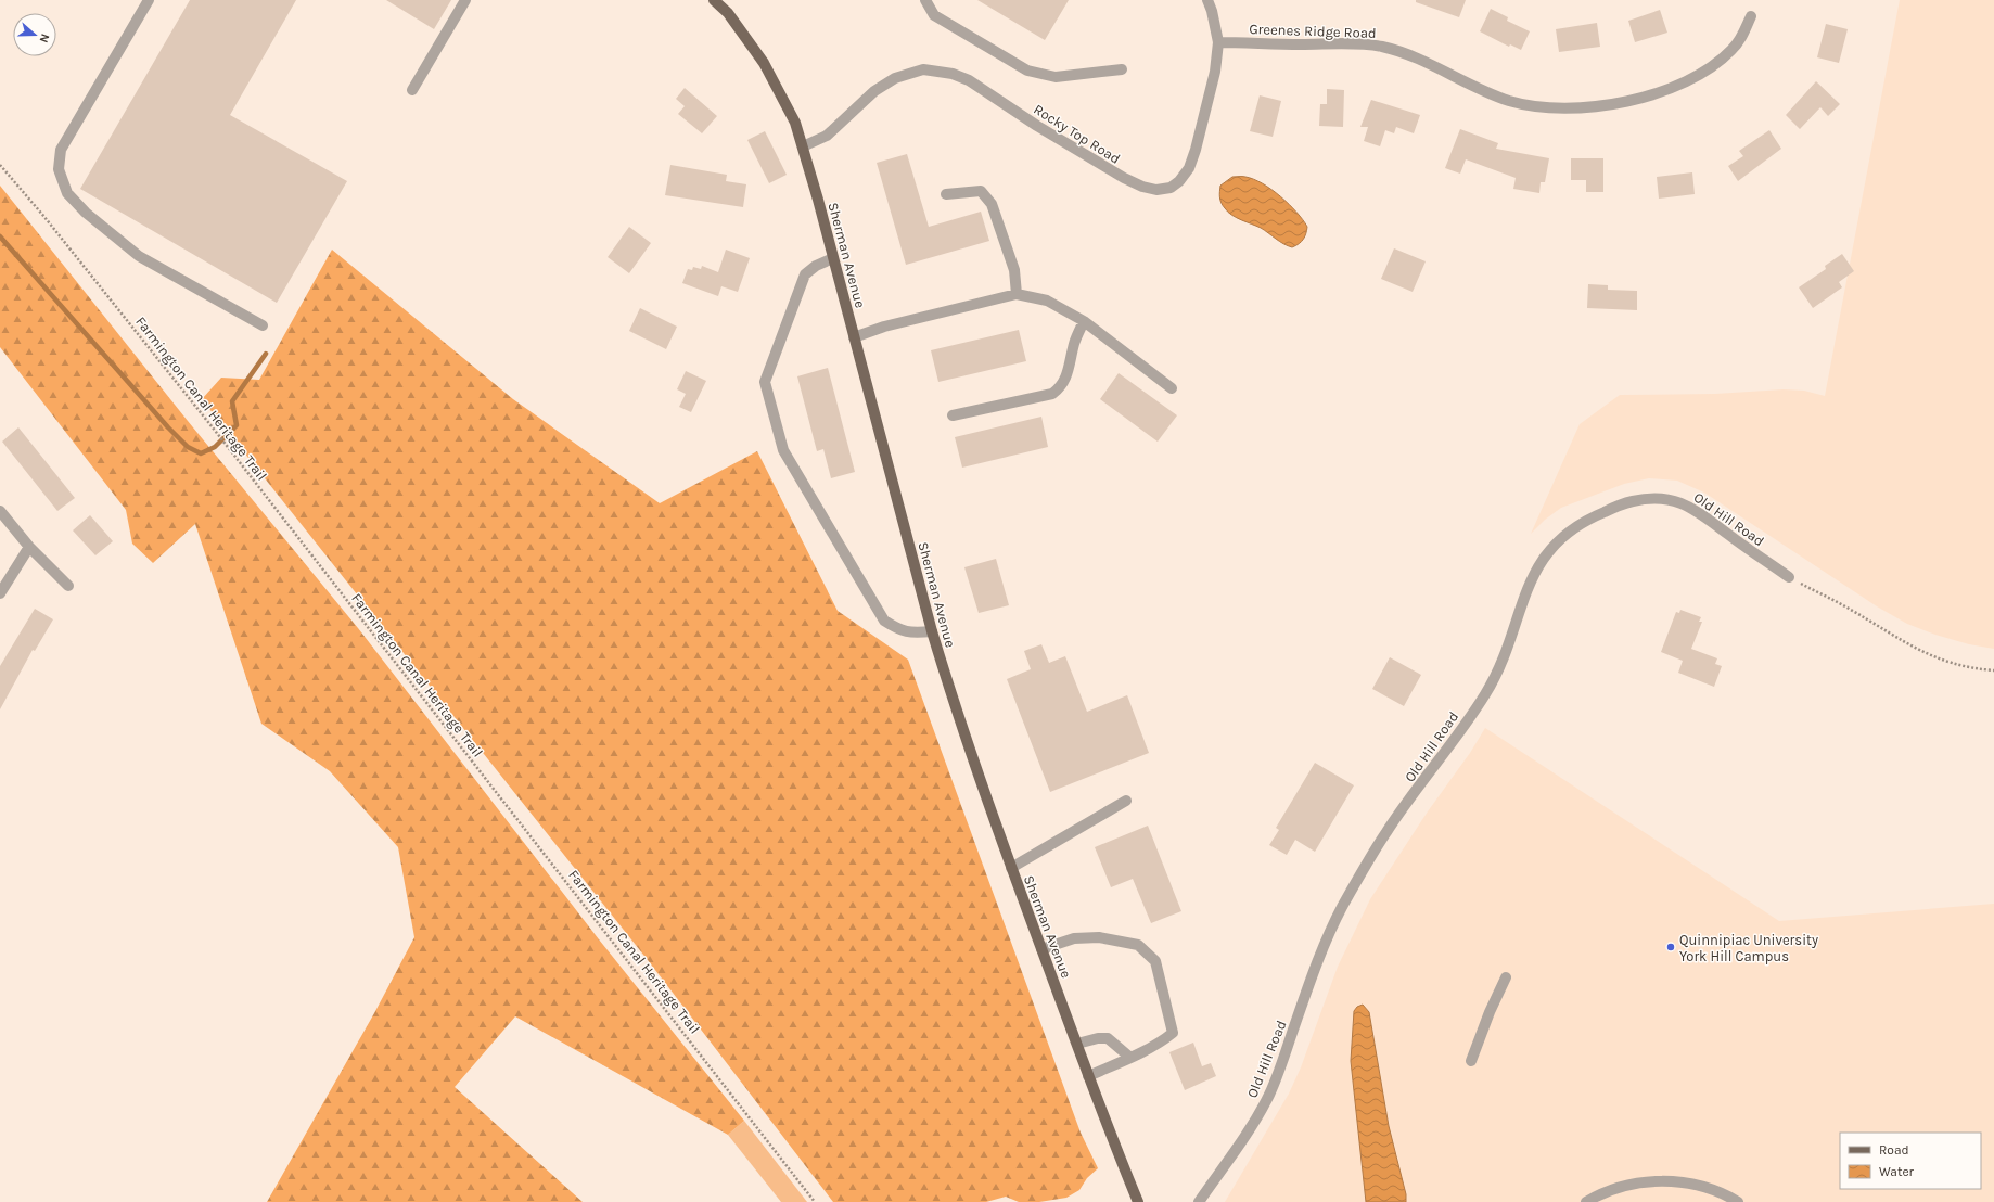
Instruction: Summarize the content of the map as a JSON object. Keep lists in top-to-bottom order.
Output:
{
  "streets": {
    "main road": ["Sherman Avenue"],
    "street": ["Greenes Ridge Road", "Rocky Top Road", "Old Hill Road"],
    "path": ["Farmington Canal Heritage Trail"]
  },
  "crossings": [
    ["Greenes Ridge Road", "Rocky Top Road"],
    ["Rocky Top Road", "Sherman Avenue"]
  ],
  "places": ["Quinnipiac University York Hill Campus"],
  "legend": ["Road", "Water"],
  "north": "right"
}
